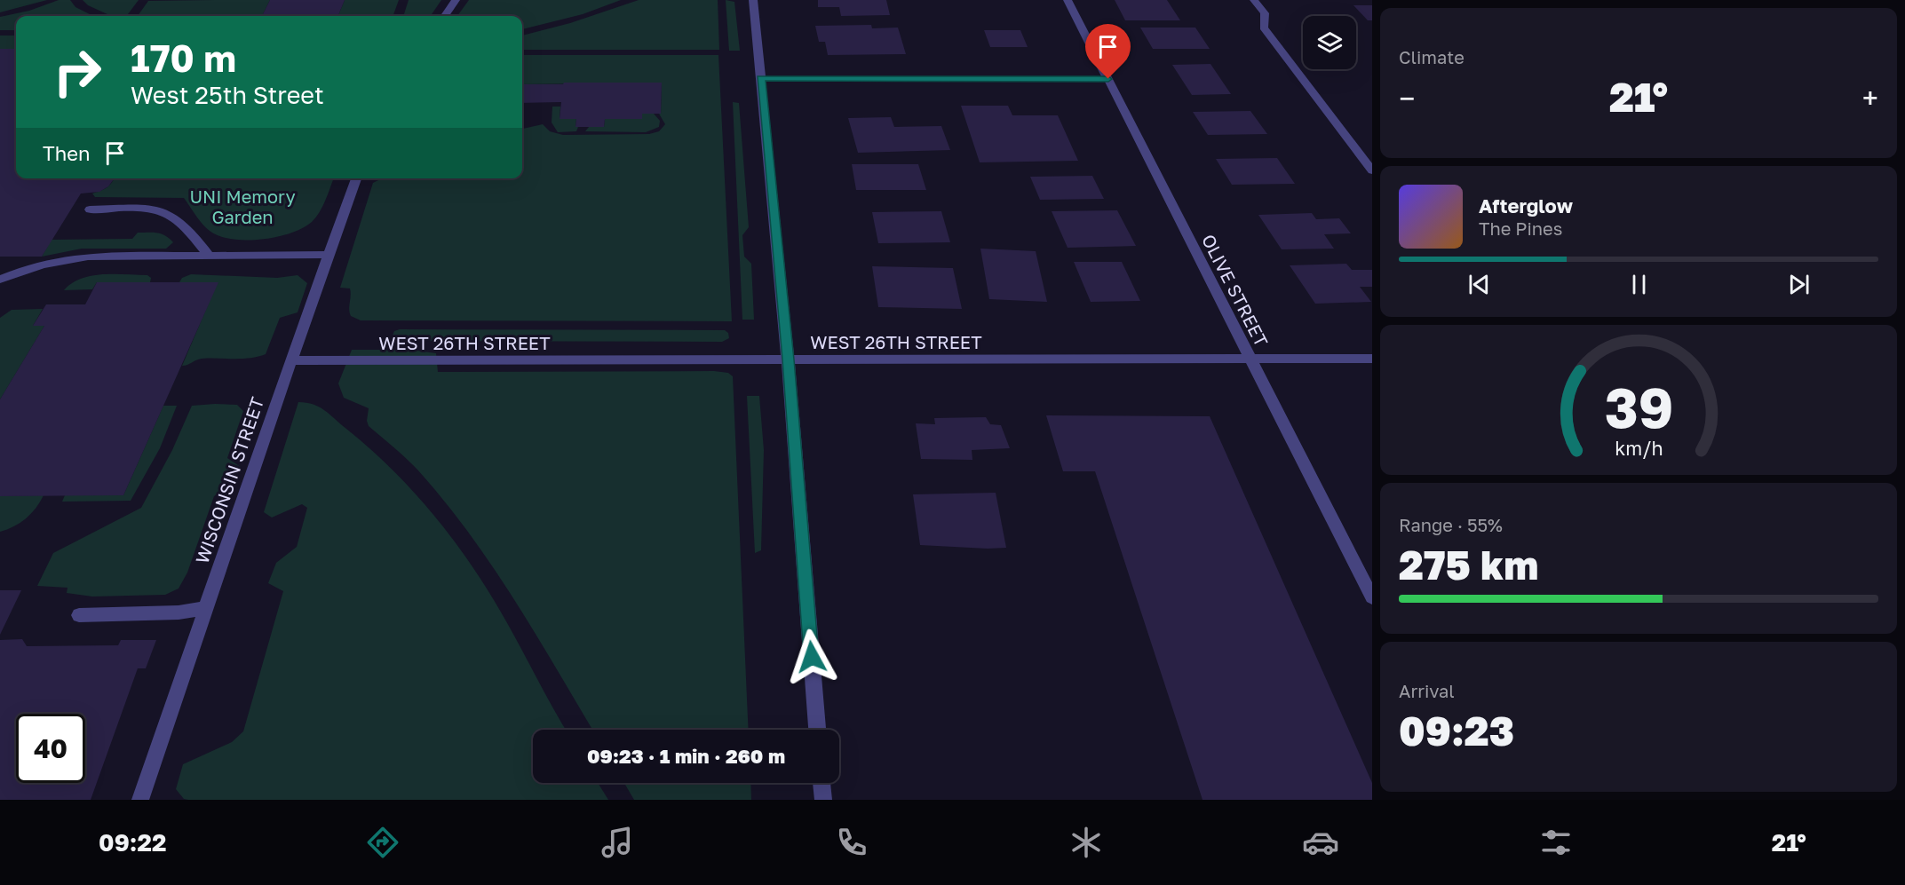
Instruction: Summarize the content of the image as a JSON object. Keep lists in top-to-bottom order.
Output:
{
  "streets": {
    "street": ["OLIVE STREET", "WEST 26TH STREET", "WISCONSIN STREET"]
  },
  "crossings": [
    ["OLIVE STREET", "WEST 26TH STREET"],
    ["WEST 26TH STREET", "WISCONSIN STREET"]
  ],
  "parks": ["UNI Memory Garden"],
  "page": {
    "tile": [
      "Climate",
      ["Range · 55%", "275 km"],
      ["Arrival", "09:23"]
    ],
    "turn": ["170 m", "West 25th Street"],
    "heat": ["−", "21°", "+"],
    "then": "Then",
    "song": ["Afterglow", "The Pines"],
    "limit": "40",
    "trip": "09:23 · 1 min · 260 m",
    "tabs": ["09:22", "21°"],
    "gauge": ["39", "km/h"]
  }
}
